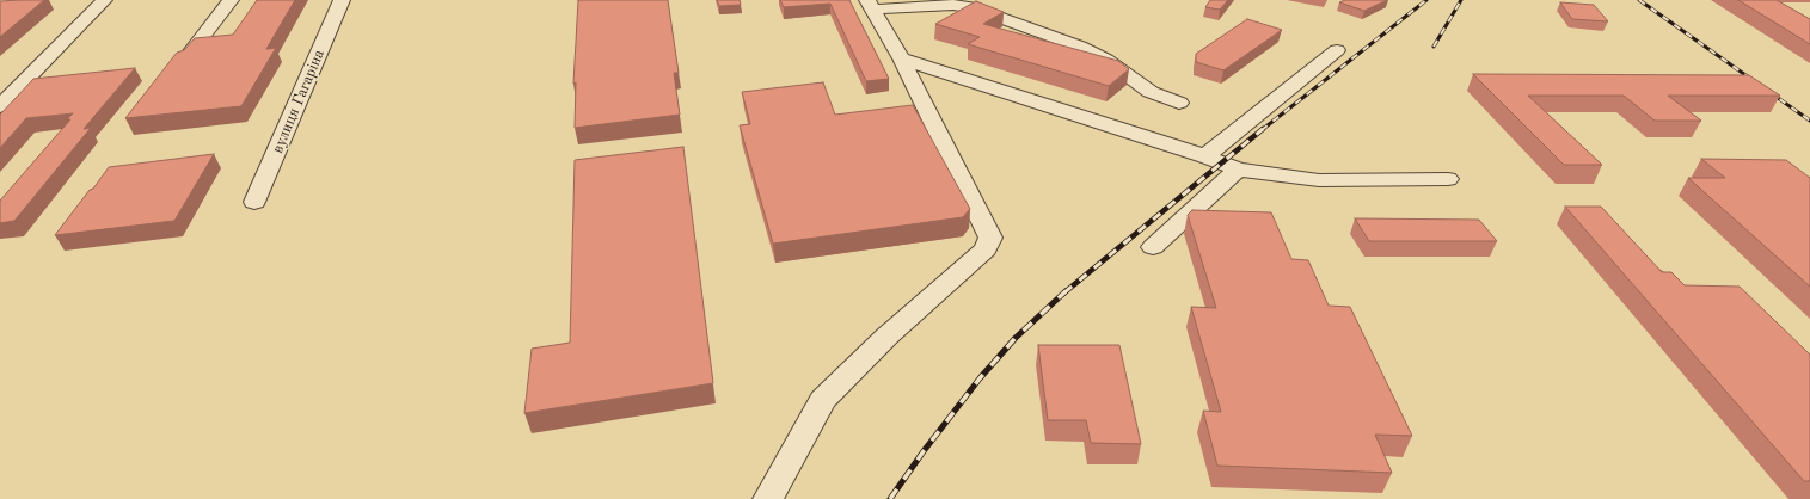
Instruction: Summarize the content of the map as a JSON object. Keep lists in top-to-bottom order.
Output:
{
  "streets": {
    "street": ["вулиця Гагаріна"]
  }
}
